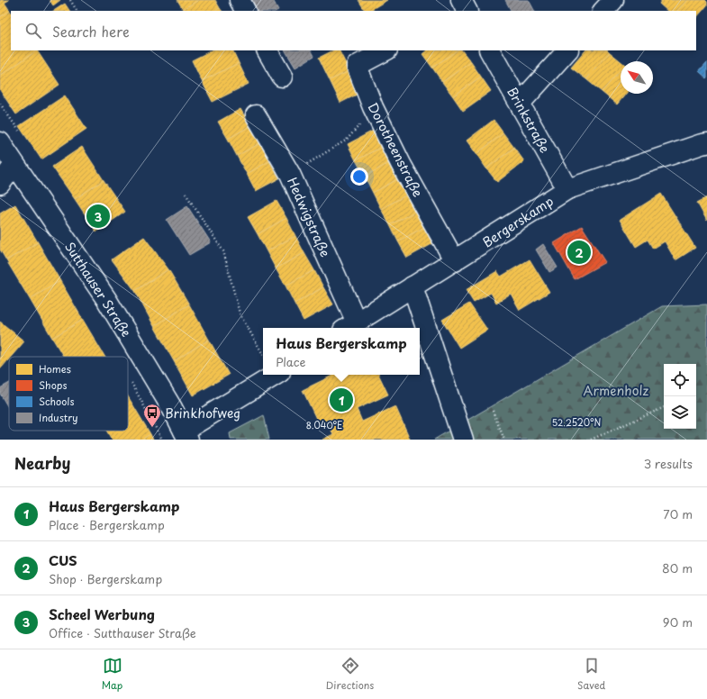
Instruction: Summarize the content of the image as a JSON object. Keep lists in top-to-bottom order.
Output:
{
  "streets": {
    "street": [
      "Brinkstraße",
      "Dorotheenstraße",
      "Hedwigstraße",
      "Bergerskamp",
      "Sutthauser Straße"
    ]
  },
  "crossings": [
    ["Brinkstraße", "Bergerskamp"],
    ["Dorotheenstraße", "Bergerskamp"],
    ["Hedwigstraße", "Bergerskamp"]
  ],
  "parks": ["Armenholz"],
  "places": {
    "bus stop": ["Brinkhofweg"]
  },
  "legend": [
    "Homes",
    "Shops",
    "Schools",
    "Industry"
  ],
  "north": "top left",
  "page": {
    "search": "Search here",
    "pins": ["3", "2", "1"],
    "popup": ["Haus Bergerskamp", "Place"],
    "heading": ["Nearby", "3 results"],
    "list": [
      {
        "mark": "1",
        "name": "Haus Bergerskamp",
        "note": "Place · Bergerskamp",
        "value": "70 m"
      },
      {
        "mark": "2",
        "name": "CUS",
        "note": "Shop · Bergerskamp",
        "value": "80 m"
      },
      {
        "mark": "3",
        "name": "Scheel Werbung",
        "note": "Office · Sutthauser Straße",
        "value": "90 m"
      }
    ],
    "nav": ["Map", "Directions", "Saved"]
  },
  "coordinates": ["52.2520°N", "8.040°E"]
}
